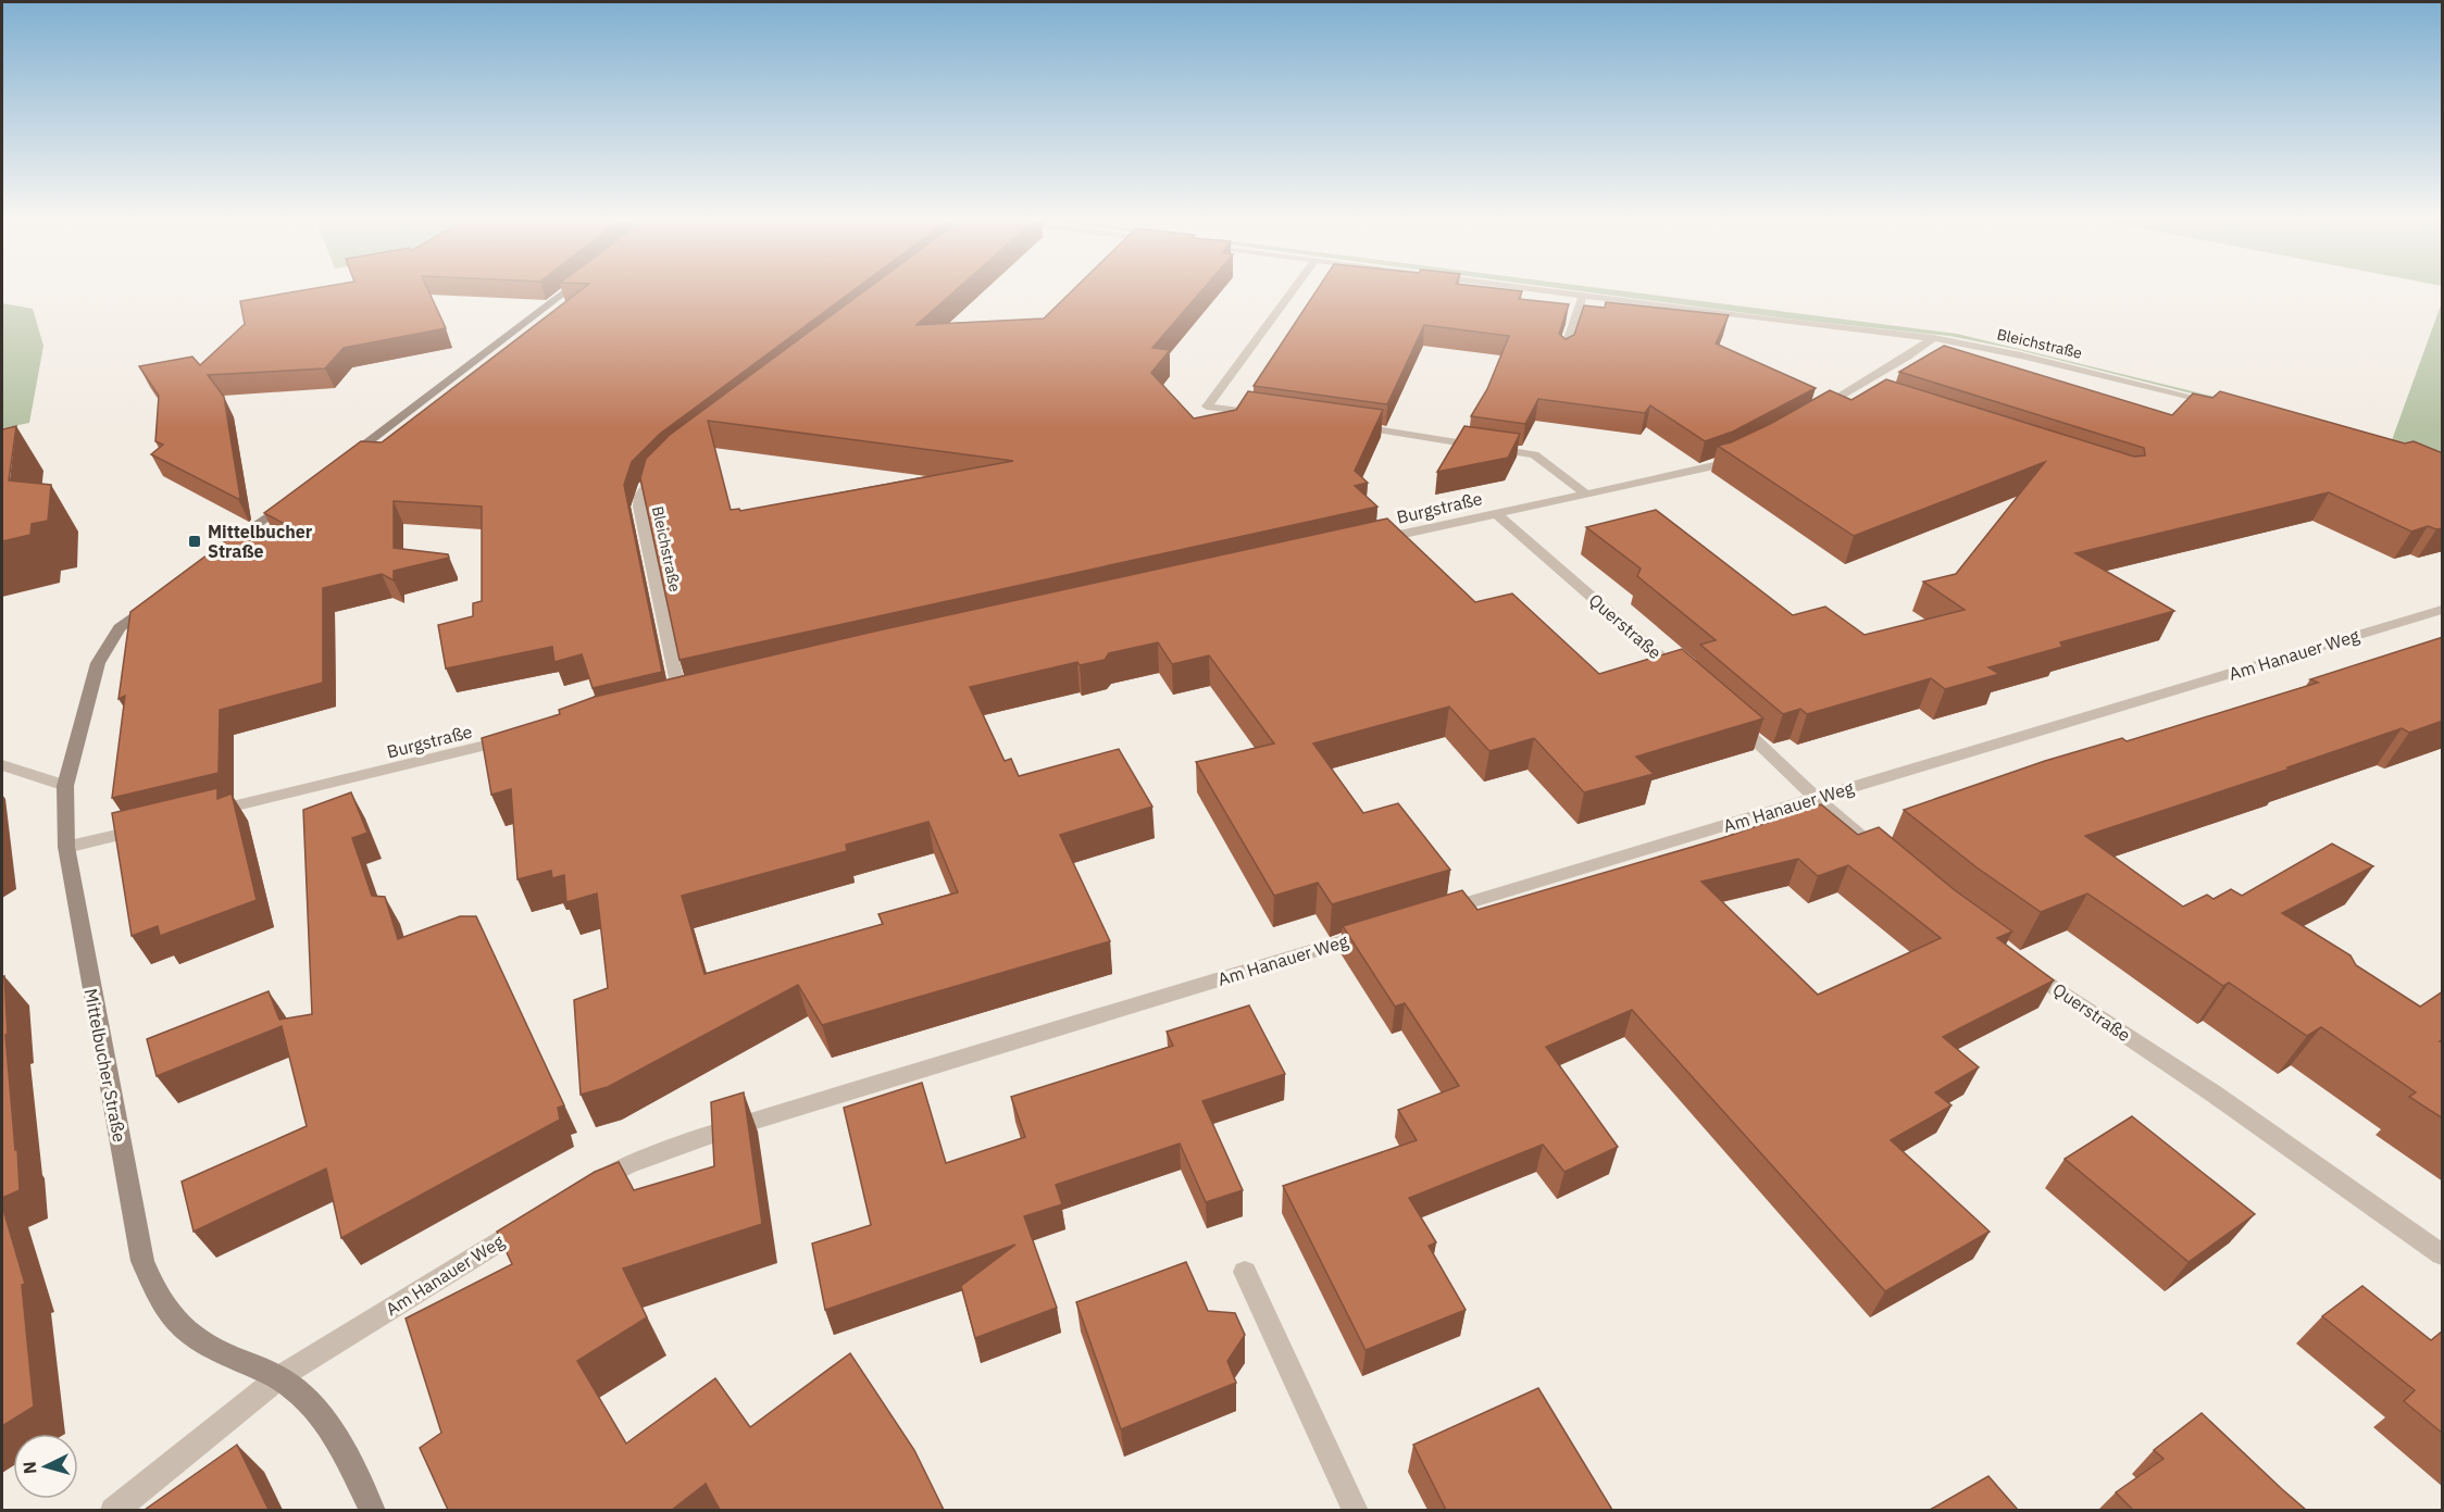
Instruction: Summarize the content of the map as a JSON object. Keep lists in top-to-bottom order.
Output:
{
  "streets": {
    "main road": ["Mittelbucher Straße"],
    "street": [
      "Bleichstraße",
      "Burgstraße",
      "Querstraße",
      "Am Hanauer Weg"
    ]
  },
  "crossings": [
    ["Burgstraße", "Querstraße"],
    ["Am Hanauer Weg", "Mittelbucher Straße"]
  ],
  "places": {
    "transit": ["Mittelbucher Straße"]
  },
  "north": "left"
}
